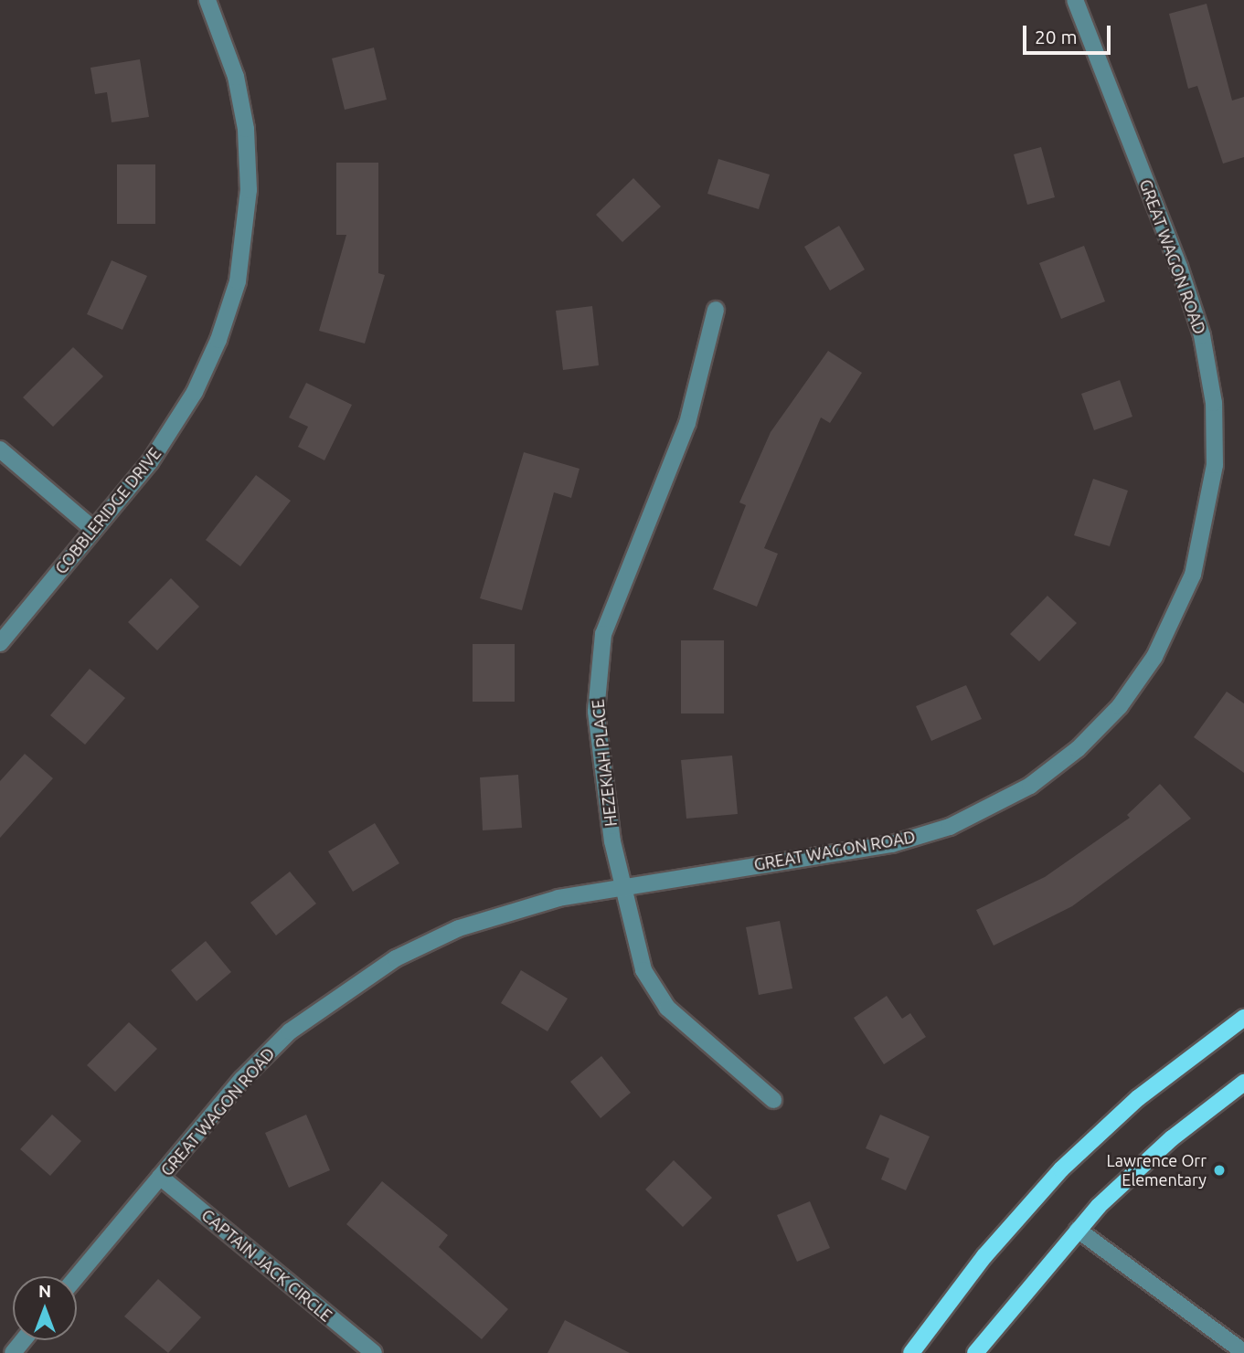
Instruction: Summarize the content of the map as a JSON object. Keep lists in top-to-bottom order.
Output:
{
  "streets": {
    "street": [
      "GREAT WAGON ROAD",
      "COBBLERIDGE DRIVE",
      "HEZEKIAH PLACE",
      "CAPTAIN JACK CIRCLE"
    ]
  },
  "crossings": [
    ["GREAT WAGON ROAD", "HEZEKIAH PLACE"],
    ["GREAT WAGON ROAD", "CAPTAIN JACK CIRCLE"]
  ],
  "places": ["Lawrence Orr Elementary"],
  "scale_bar": "20 m",
  "north": "top"
}
